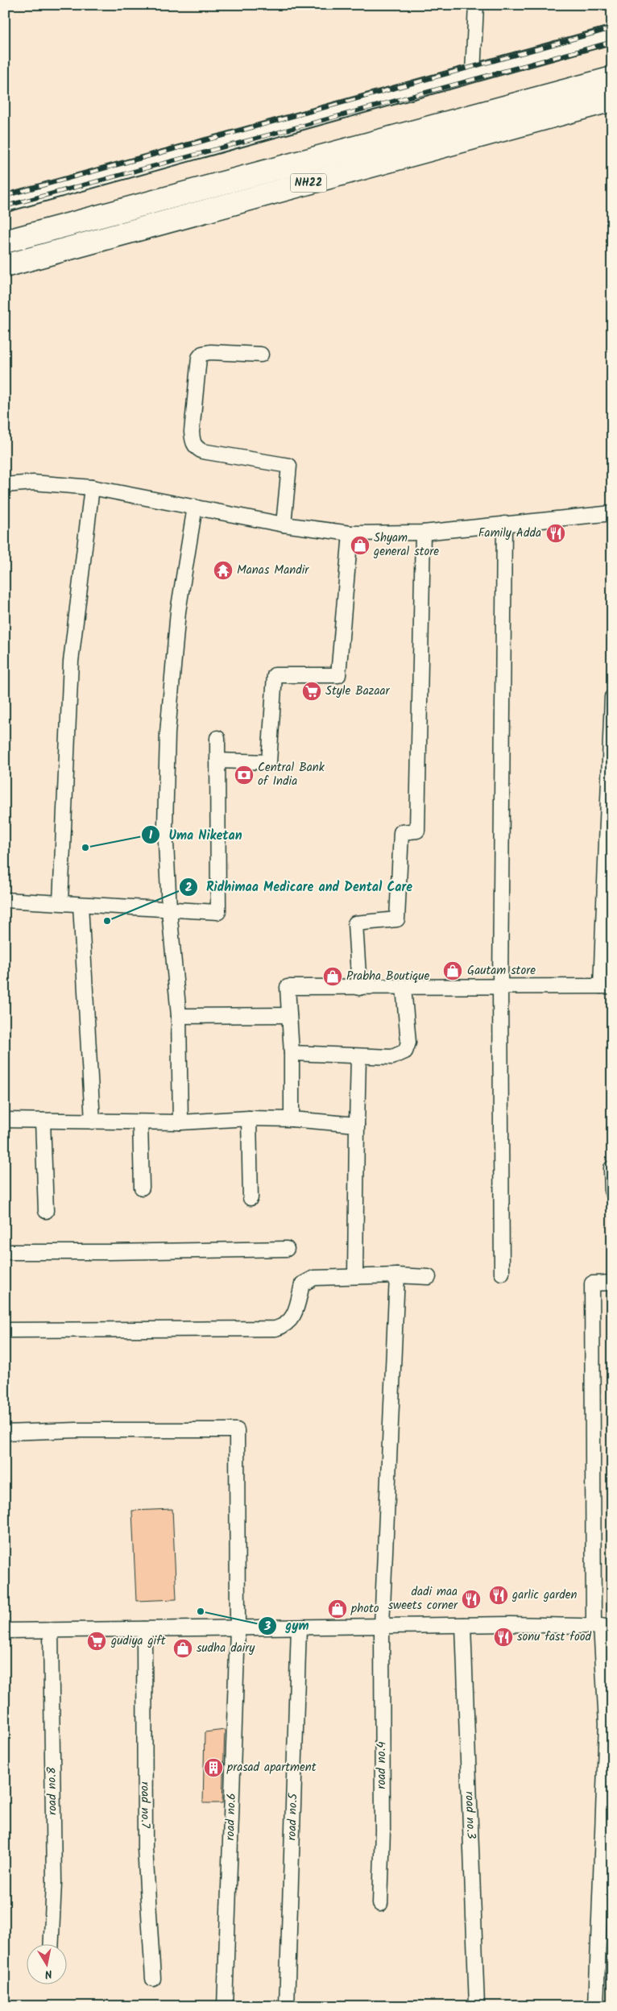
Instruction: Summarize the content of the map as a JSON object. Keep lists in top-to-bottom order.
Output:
{
  "streets": {
    "highway": ["NH22"],
    "street": [
      "road no.4",
      "road no.8",
      "road no.7",
      "road no.3",
      "road no.6",
      "road no.5"
    ]
  },
  "places": {
    "restaurant": [
      "Family Adda",
      "garlic garden",
      "dadi maa sweets corner",
      "sonu fast food"
    ],
    "shop": [
      "Shyam general store",
      "Gautam store",
      "Prabha Boutique",
      "photo",
      "sudha dairy"
    ],
    "temple": ["Manas Mandir"],
    "supermarket": ["Style Bazaar", "gudiya gift"],
    "bank": ["Central Bank of India"],
    "other": ["Uma Niketan", "Ridhimaa Medicare and Dental Care", "gym"],
    "building": ["prasad apartment"]
  },
  "north": "bottom"
}
